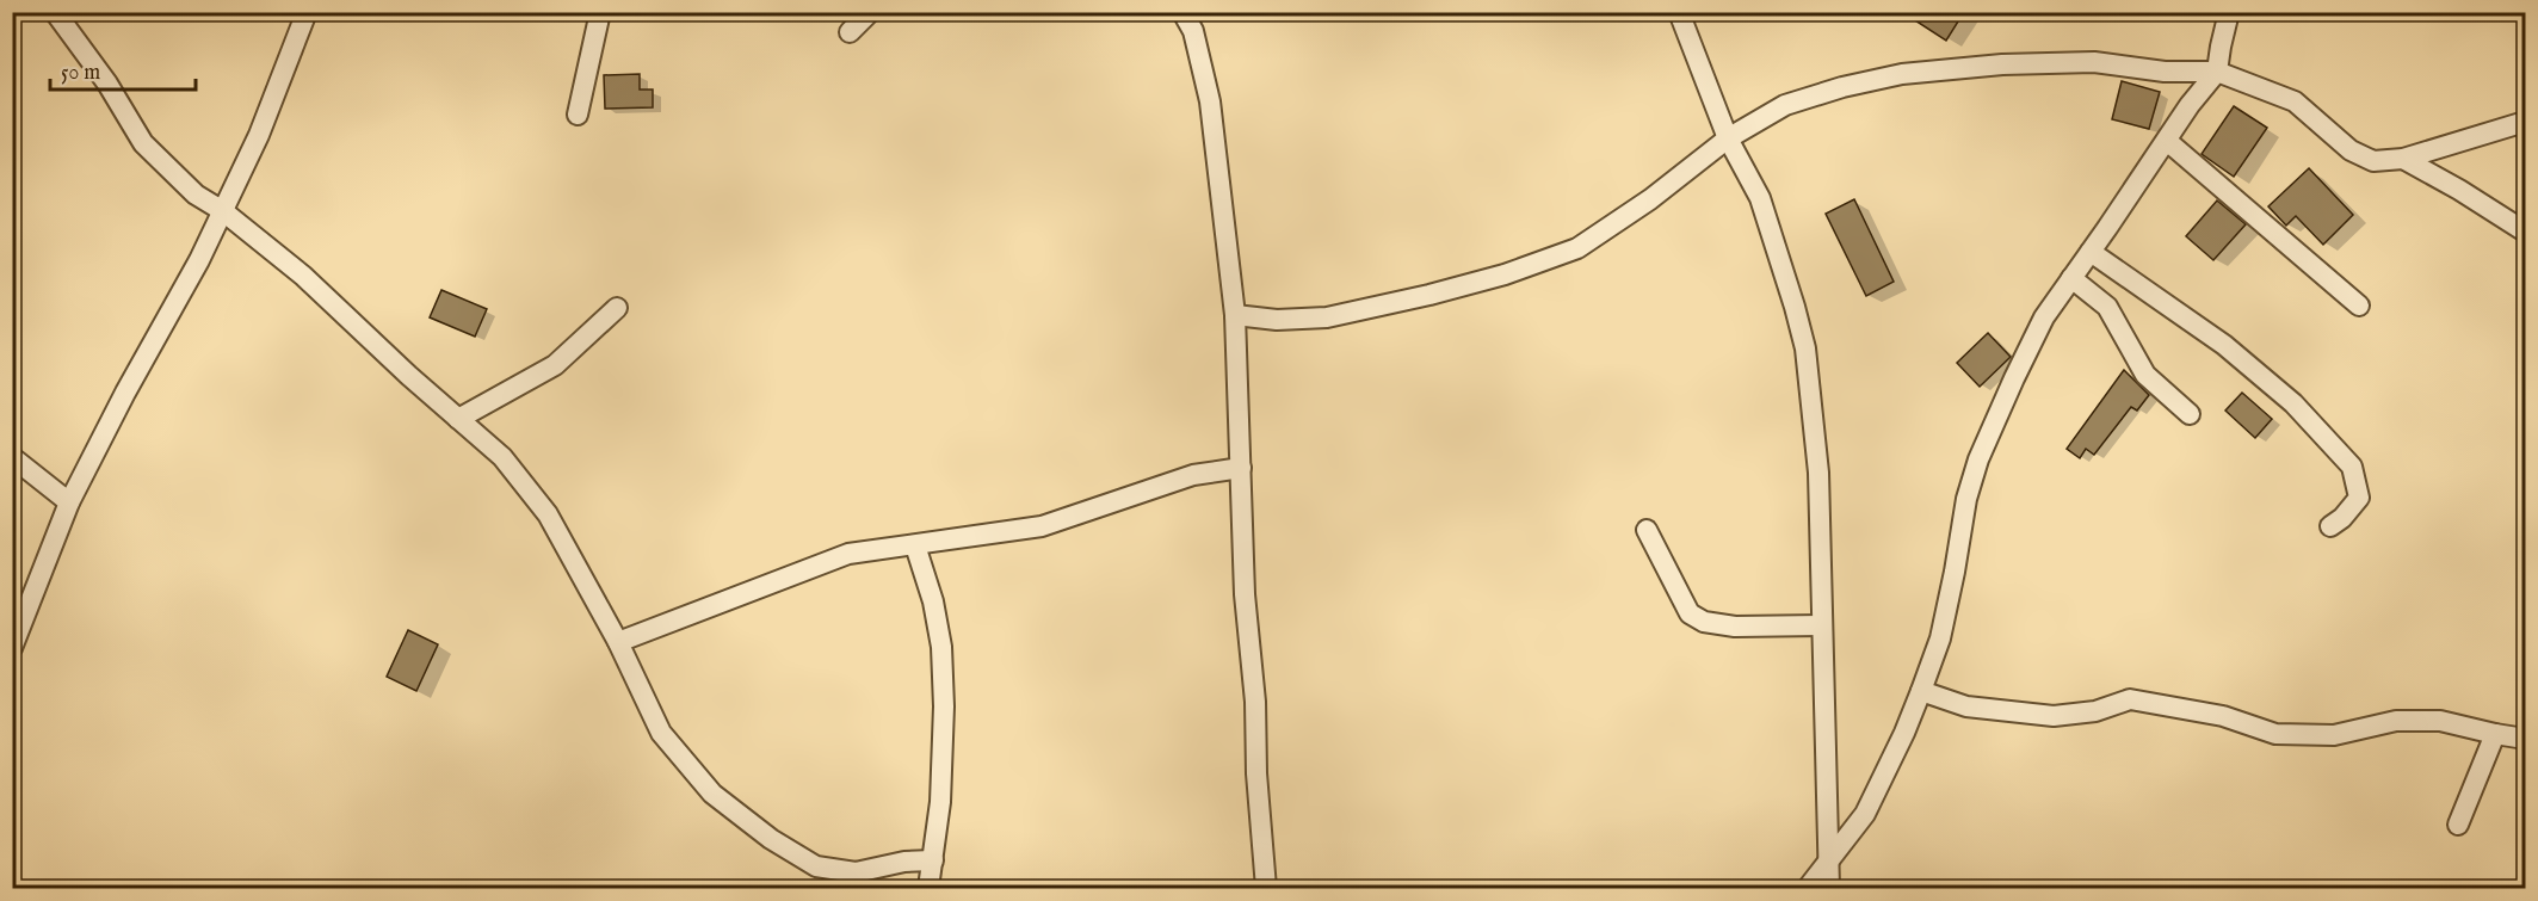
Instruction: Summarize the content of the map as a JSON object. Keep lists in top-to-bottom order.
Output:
{
  "scale_bar": "50 m"
}
